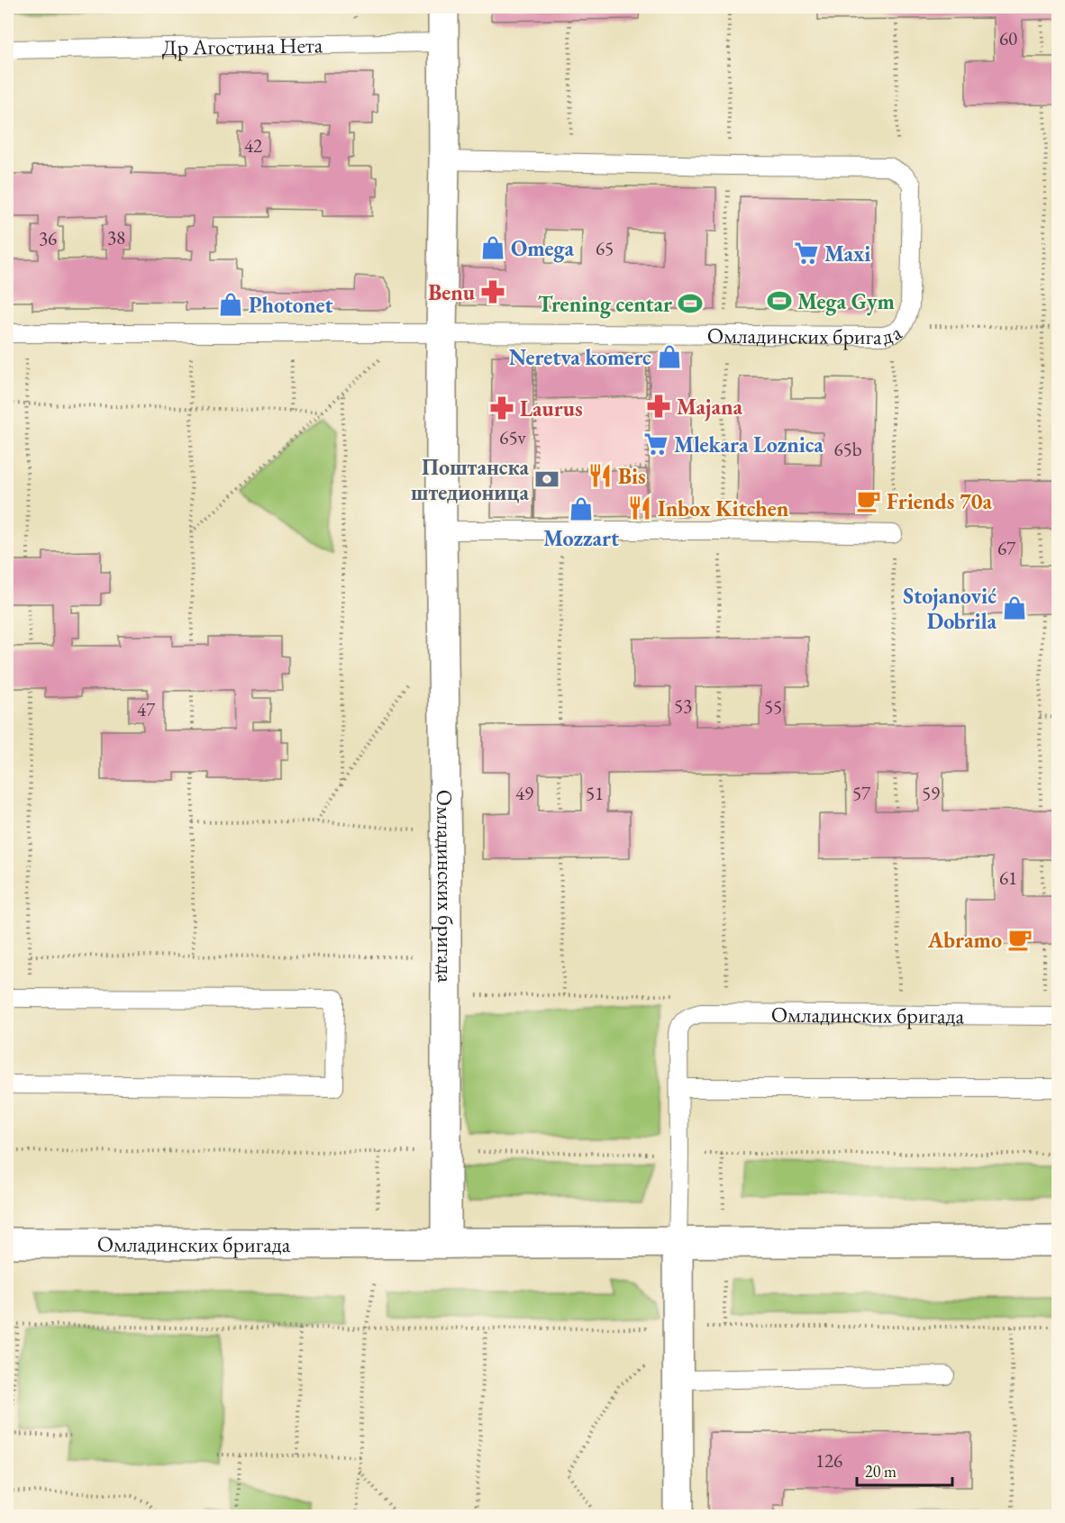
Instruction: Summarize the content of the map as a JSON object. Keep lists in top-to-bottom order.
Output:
{
  "streets": {
    "street": ["Омладинских бригада"],
    "lane": ["Др Агостина Нета"]
  },
  "crossings": [
    ["Др Агостина Нета", "Омладинских бригада"]
  ],
  "places": {
    "shop": [
      "Omega",
      "Photonet",
      "Neretva komerc",
      "Mozzart",
      "Stojanović Dobrila"
    ],
    "supermarket": ["Maxi", "Mlekara Loznica"],
    "pharmacy": ["Benu", "Majana", "Laurus"],
    "sports": ["Mega Gym", "Trening centar"],
    "restaurant": ["Bis", "Inbox Kitchen"],
    "bank": ["Поштанска штедионица"],
    "cafe": ["Friends 70a", "Abramo"]
  },
  "house_numbers": [
    "60",
    "42",
    "38",
    "36",
    "65",
    "65v",
    "65b",
    "67",
    "53",
    "55",
    "47",
    "49",
    "51",
    "57",
    "59",
    "61",
    "126"
  ],
  "scale_bar": "20 m"
}
